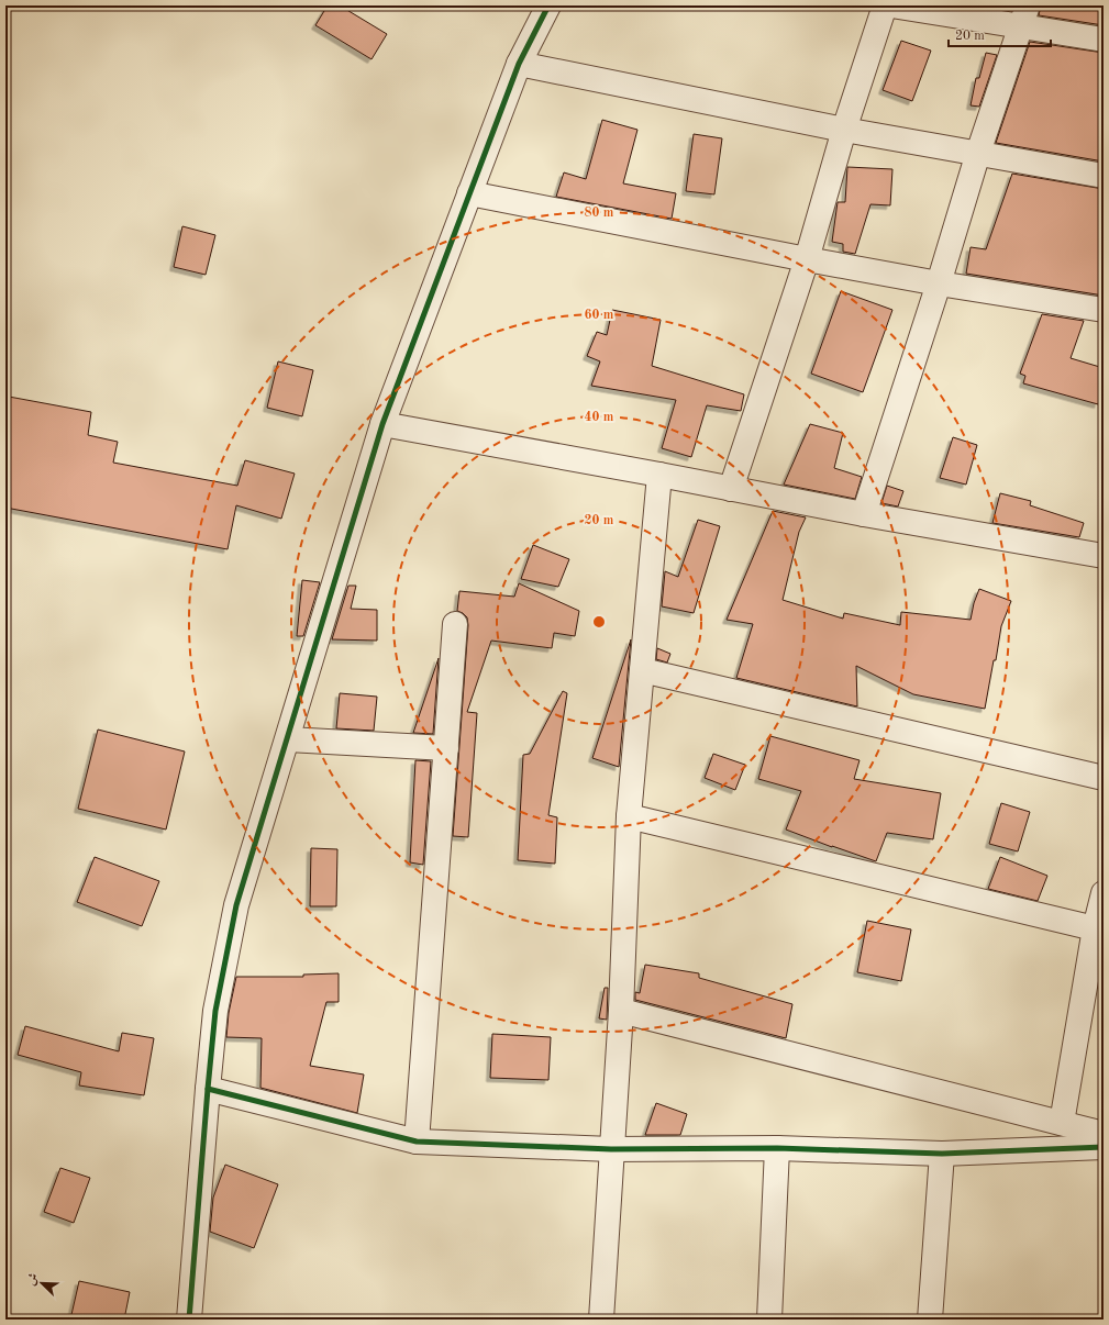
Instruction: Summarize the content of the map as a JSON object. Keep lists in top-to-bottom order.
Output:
{
  "scale_bar": "20 m",
  "north": "top left",
  "rings": [
    "80 m",
    "60 m",
    "40 m",
    "20 m"
  ]
}
